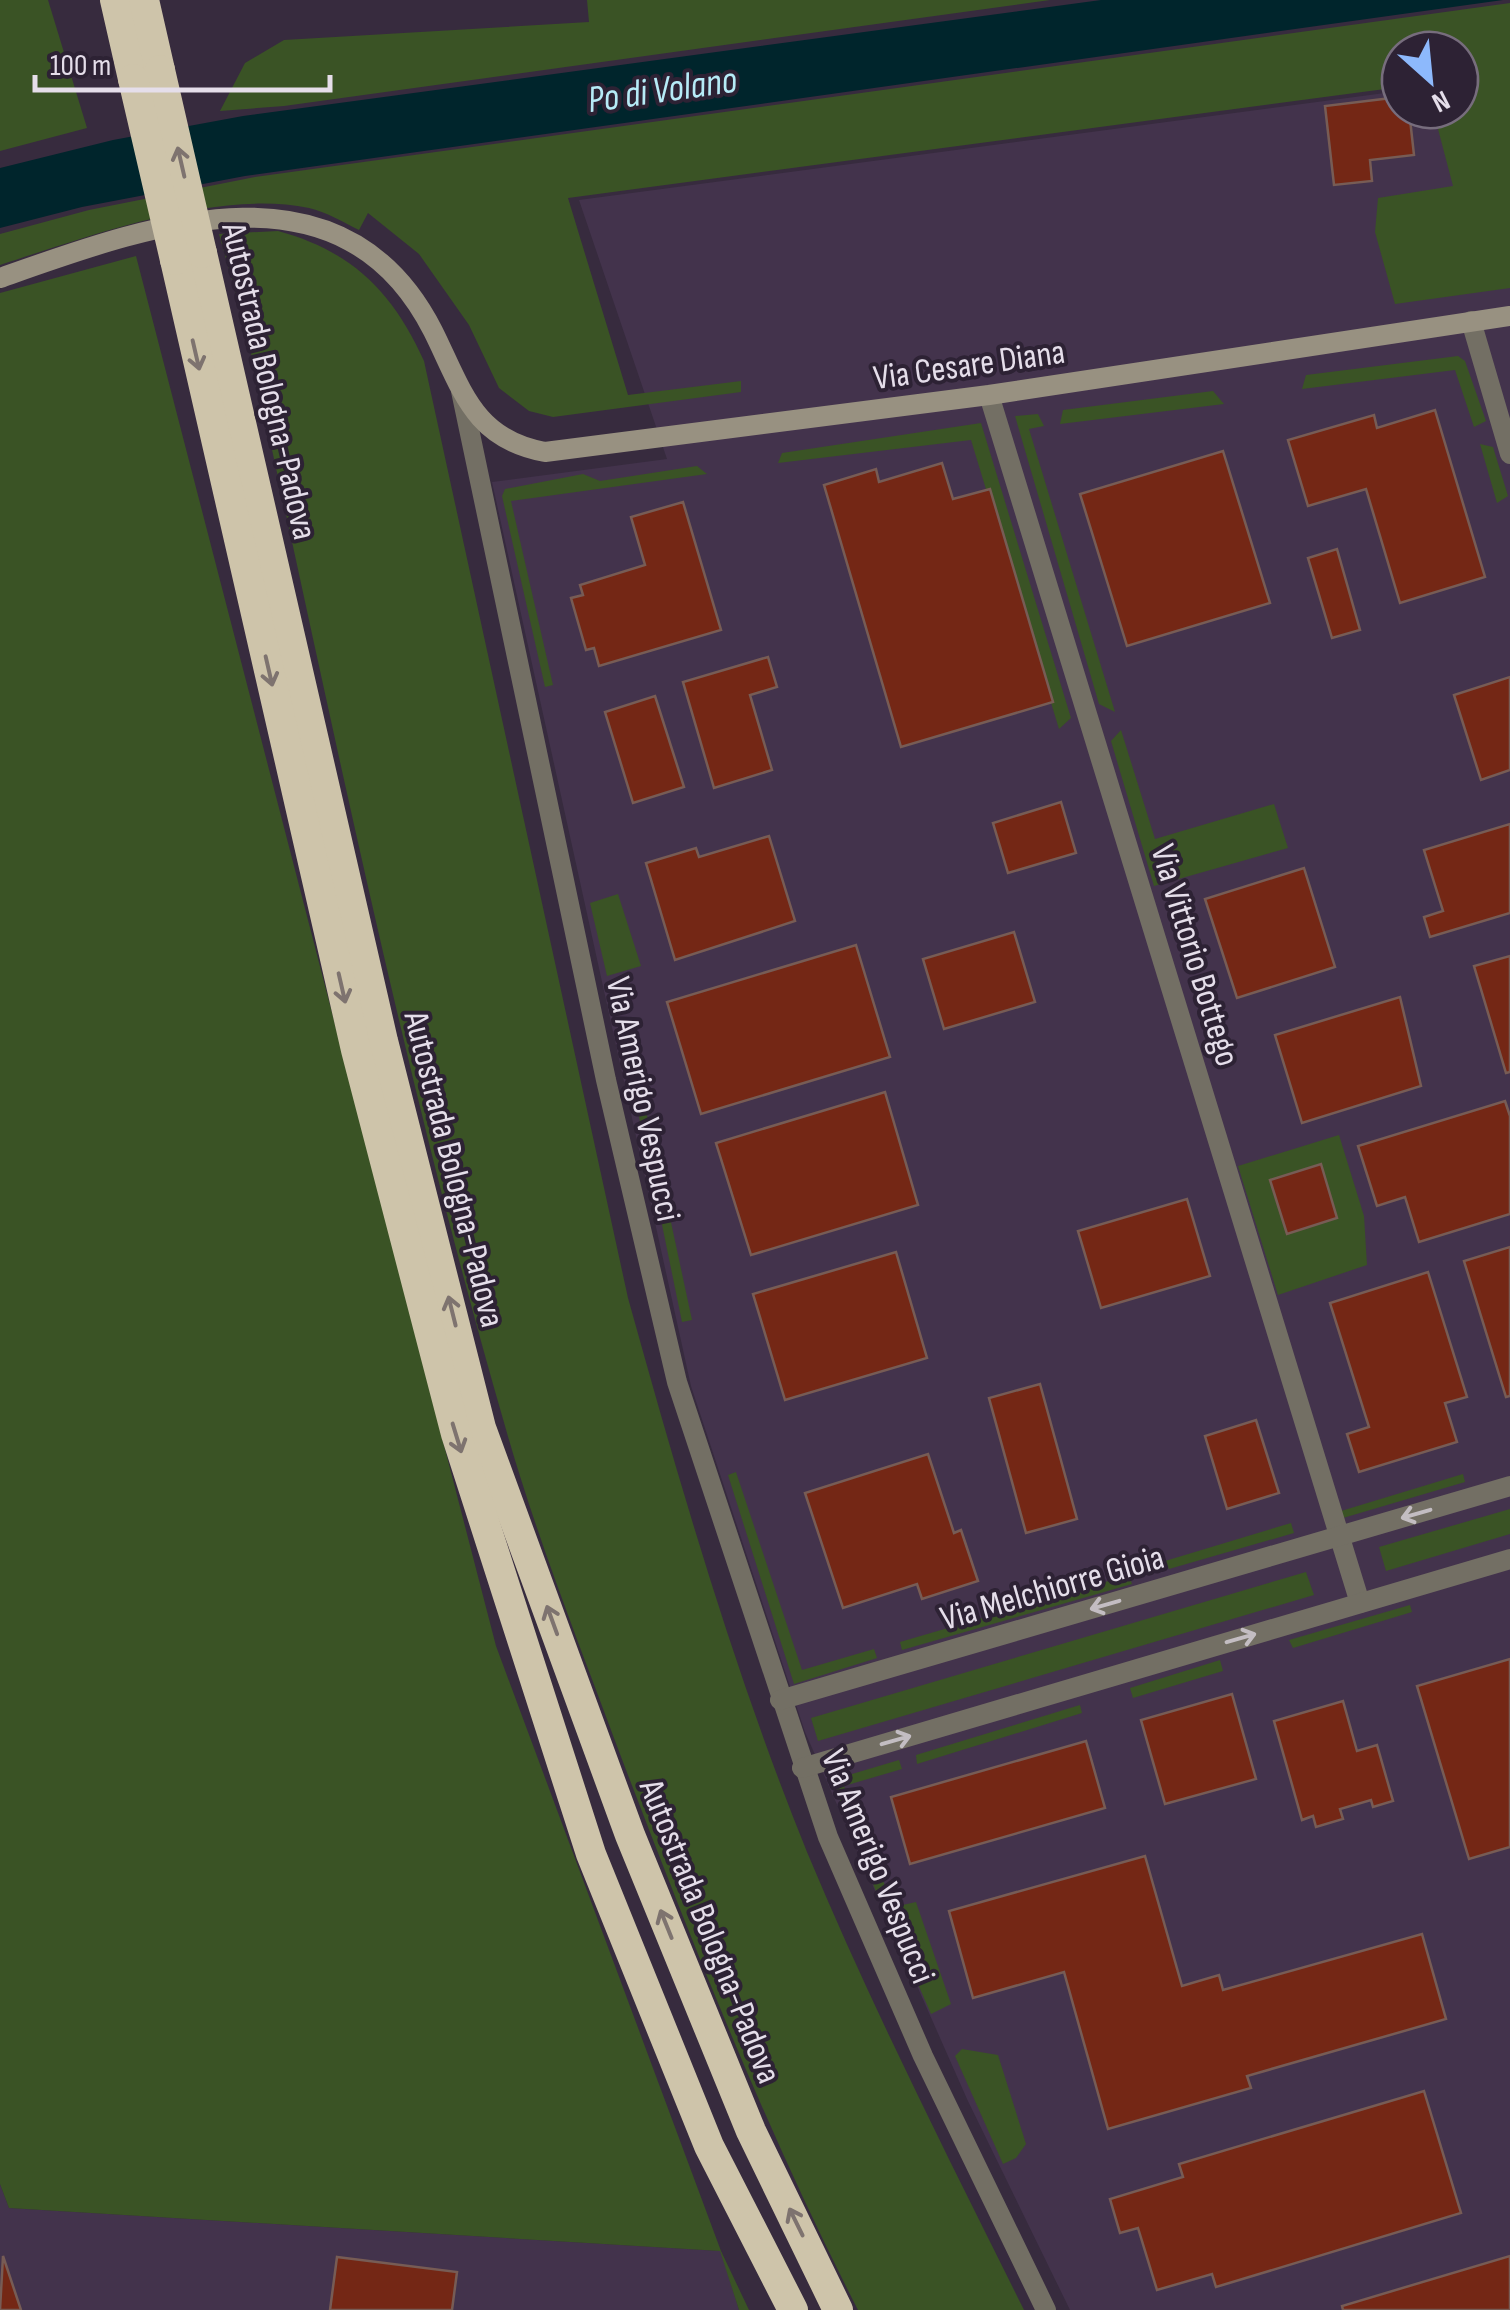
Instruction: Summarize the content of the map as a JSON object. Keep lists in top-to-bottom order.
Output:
{
  "streets": {
    "highway": ["Autostrada Bologna-Padova"],
    "main road": ["Via Cesare Diana", "Via Amerigo Vespucci"],
    "street": ["Via Vittorio Bottego", "Via Melchiorre Gioia"]
  },
  "crossings": [
    ["Via Cesare Diana", "Via Vittorio Bottego"],
    ["Via Cesare Diana", "Via Amerigo Vespucci"],
    ["Via Vittorio Bottego", "Via Melchiorre Gioia"],
    ["Via Amerigo Vespucci", "Via Melchiorre Gioia"]
  ],
  "water": ["Po di Volano"],
  "scale_bar": "100 m",
  "north": "bottom right"
}
